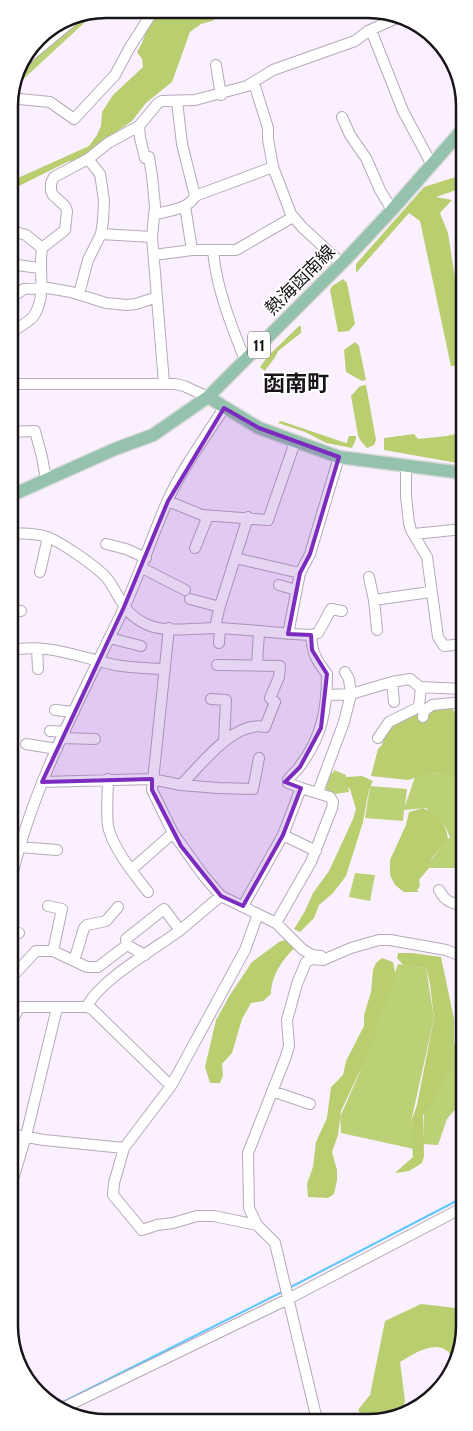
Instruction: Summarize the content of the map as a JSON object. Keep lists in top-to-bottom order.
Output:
{
  "streets": {
    "main road": ["熱海函南線", "11"]
  },
  "districts": ["函南町"]
}
